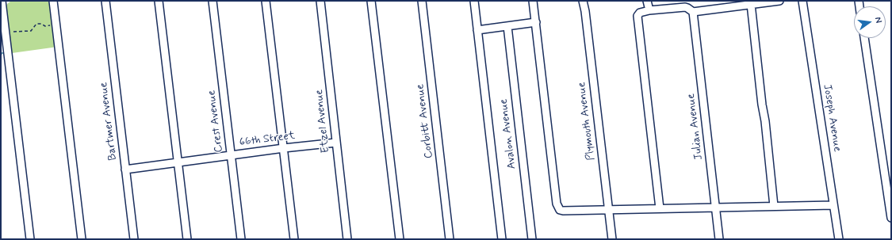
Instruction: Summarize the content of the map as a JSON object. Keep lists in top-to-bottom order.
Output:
{
  "streets": {
    "street": [
      "Joseph Avenue",
      "Bartmer Avenue",
      "Crest Avenue",
      "Etzel Avenue",
      "Corbitt Avenue",
      "Plymouth Avenue",
      "Julian Avenue",
      "Avalon Avenue",
      "66th Street"
    ]
  },
  "crossings": [
    ["Bartmer Avenue", "66th Street"],
    ["Crest Avenue", "66th Street"],
    ["Etzel Avenue", "66th Street"]
  ],
  "north": "right"
}
